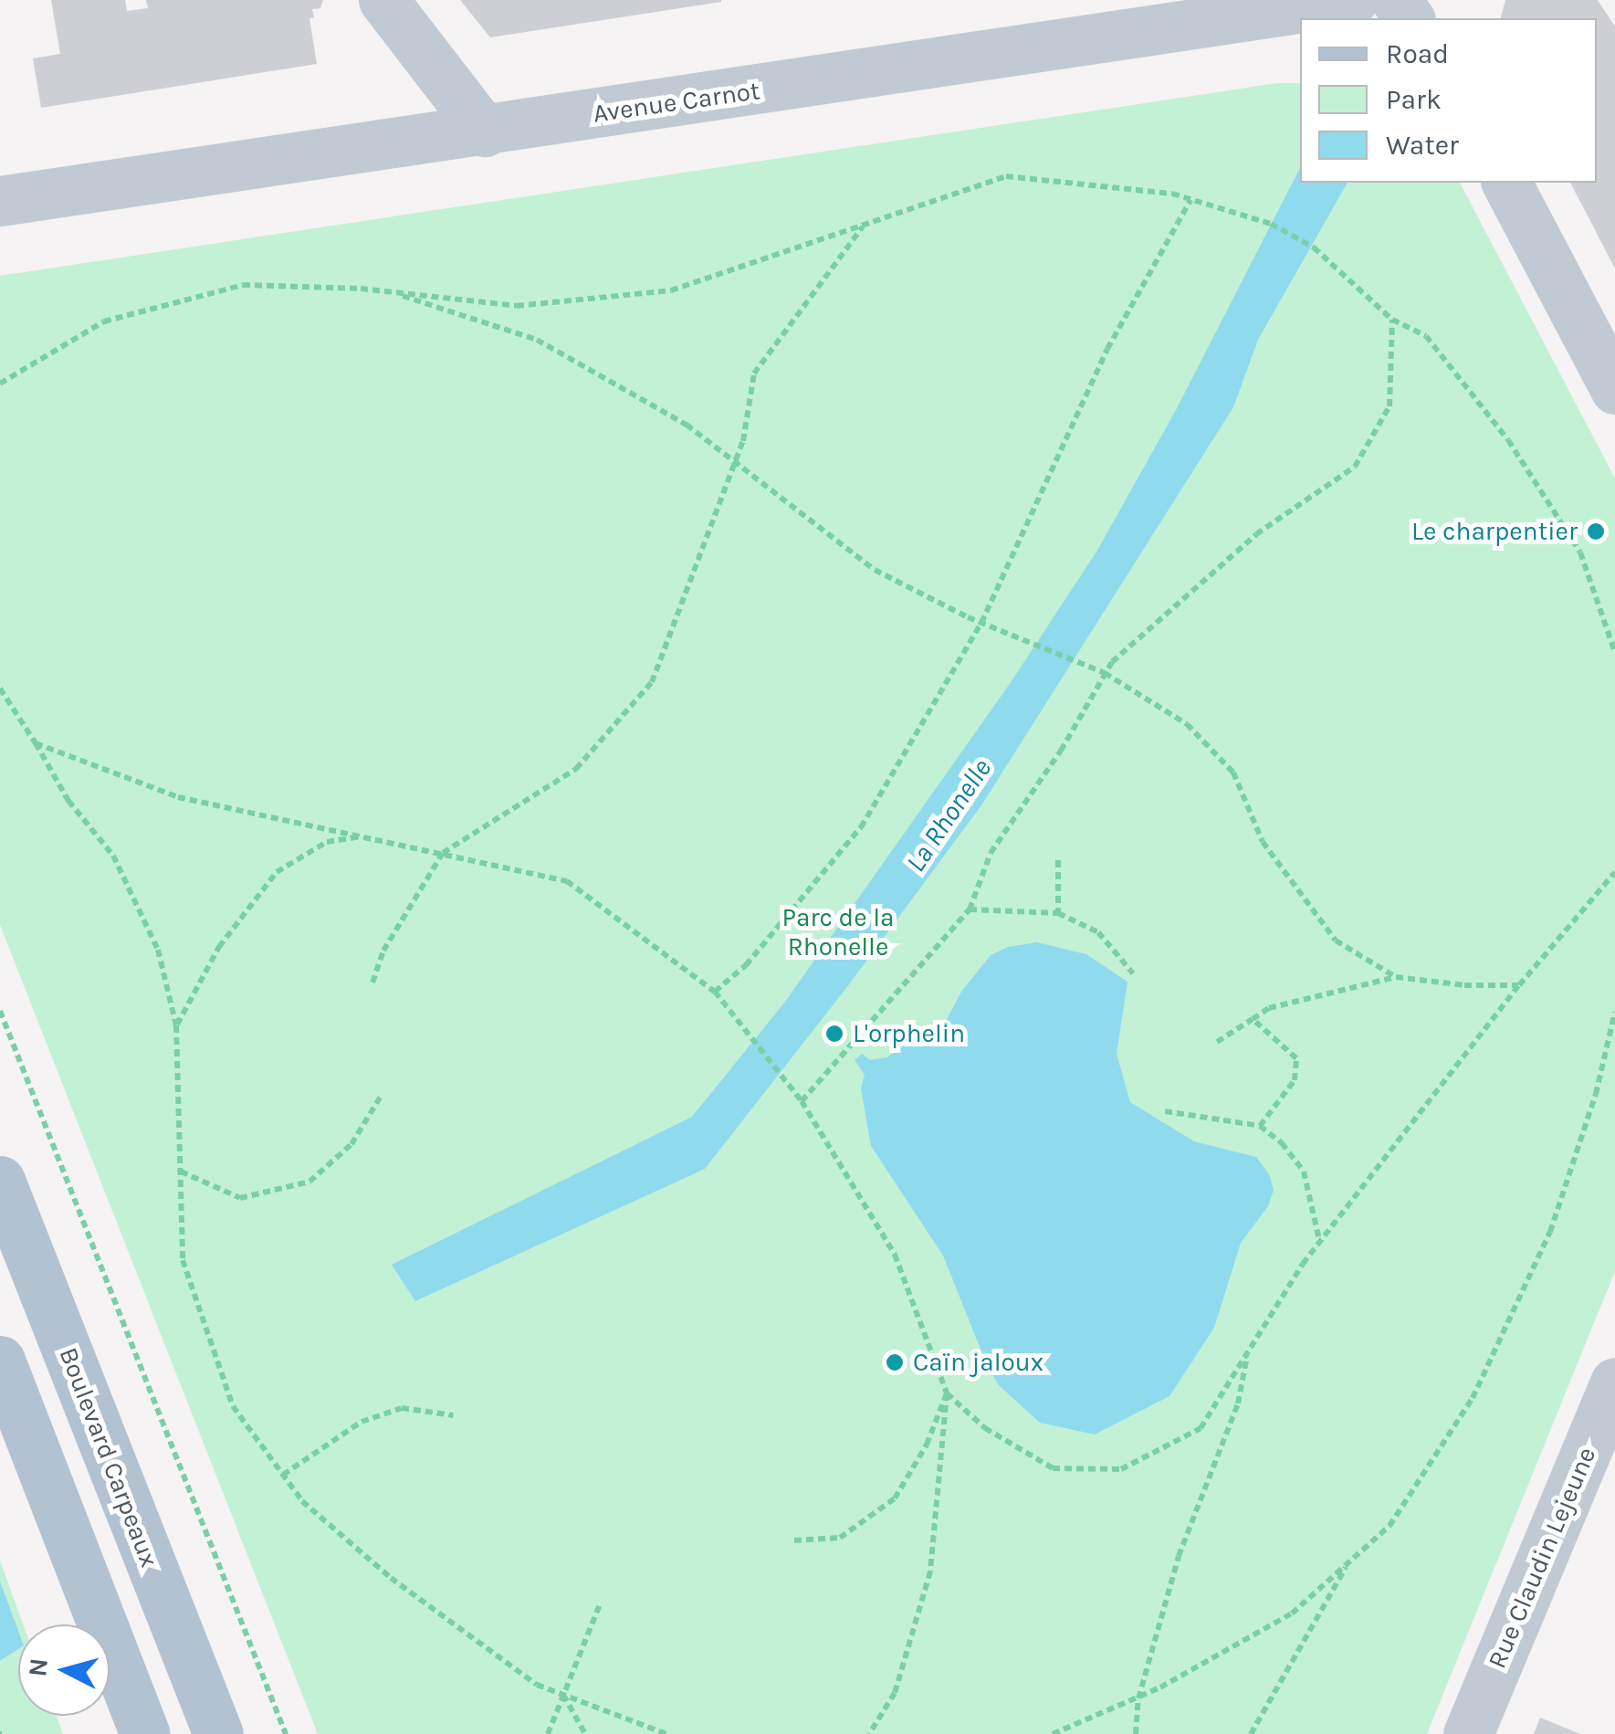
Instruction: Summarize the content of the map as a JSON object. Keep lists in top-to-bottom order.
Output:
{
  "streets": {
    "main road": ["Boulevard Carpeaux"],
    "street": ["Avenue Carnot", "Rue Claudin Lejeune"]
  },
  "water": ["La Rhonelle"],
  "parks": ["Parc de la Rhonelle"],
  "places": ["Le charpentier", "L'orphelin", "Caïn jaloux"],
  "legend": ["Road", "Park", "Water"],
  "north": "left"
}
